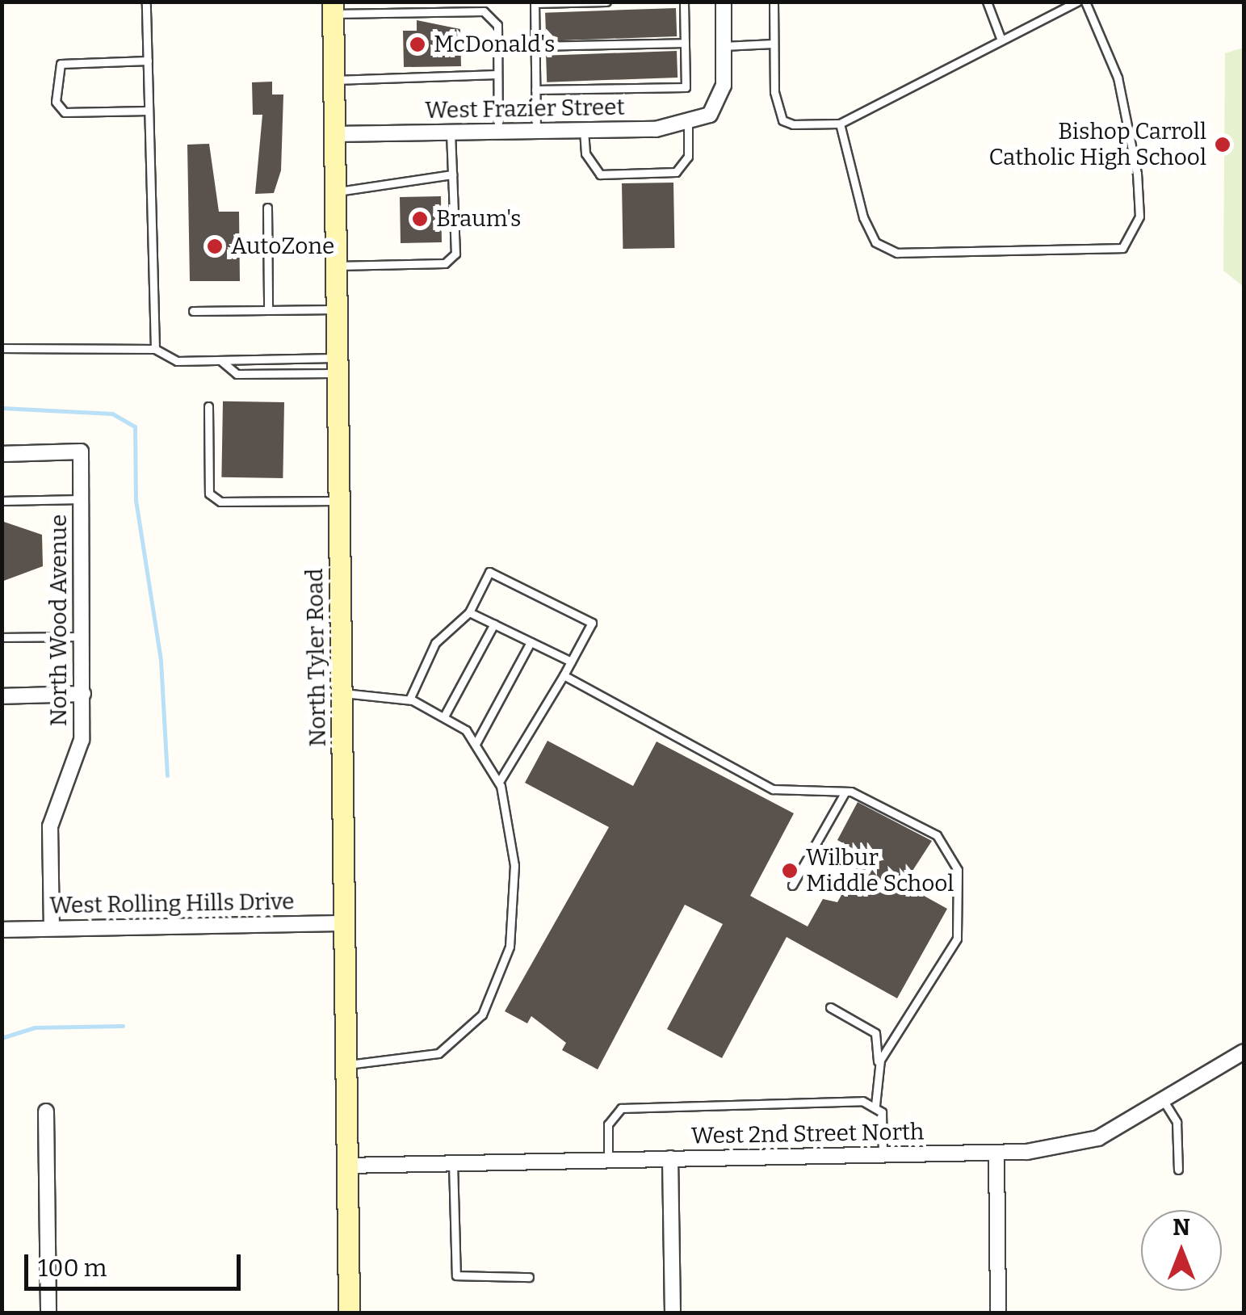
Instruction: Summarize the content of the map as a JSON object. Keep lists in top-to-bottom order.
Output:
{
  "streets": {
    "main road": ["North Tyler Road"],
    "street": [
      "West Frazier Street",
      "North Wood Avenue",
      "West Rolling Hills Drive",
      "West 2nd Street North"
    ]
  },
  "crossings": [
    ["West Frazier Street", "North Tyler Road"],
    ["North Wood Avenue", "West Rolling Hills Drive"],
    ["North Tyler Road", "West Rolling Hills Drive"],
    ["North Tyler Road", "West 2nd Street North"]
  ],
  "places": [
    "McDonald's",
    "Bishop Carroll Catholic High School",
    "Braum's",
    "AutoZone",
    "Wilbur Middle School"
  ],
  "scale_bar": "100 m",
  "north": "top"
}
